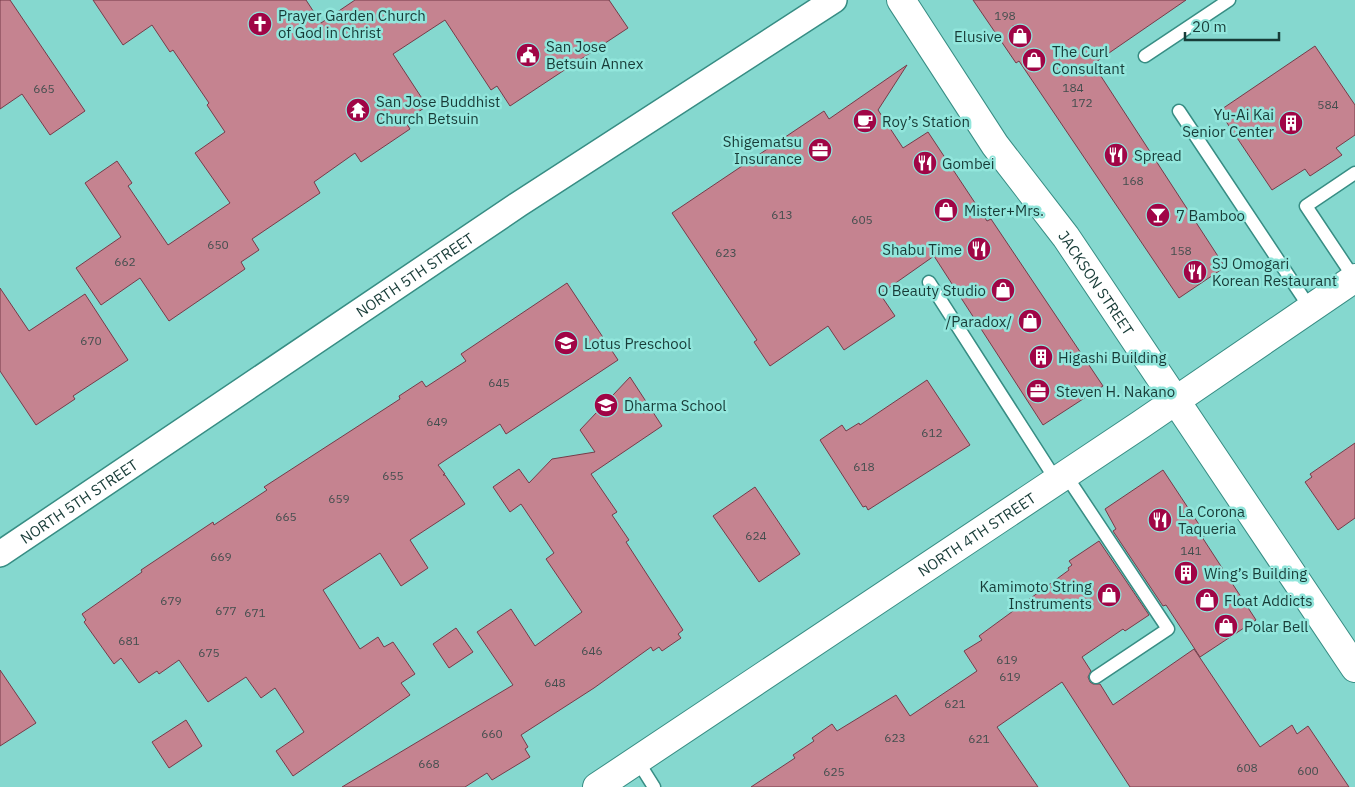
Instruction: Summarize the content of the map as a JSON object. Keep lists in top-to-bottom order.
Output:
{
  "streets": {
    "main road": ["JACKSON STREET", "NORTH 4TH STREET"],
    "street": ["NORTH 5TH STREET"]
  },
  "crossings": [
    ["JACKSON STREET", "NORTH 4TH STREET"]
  ],
  "places": {
    "church": ["Prayer Garden Church of God in Christ"],
    "shop": [
      "Elusive",
      "The Curl Consultant",
      "Mister+Mrs.",
      "O Beauty Studio",
      "/Paradox/",
      "Kamimoto String Instruments",
      "Float Addicts",
      "Polar Bell"
    ],
    "public building": ["San Jose Betsuin Annex"],
    "temple": ["San Jose Buddhist Church Betsuin"],
    "cafe": ["Roy’s Station"],
    "building": ["Yu-Ai Kai Senior Center", "Higashi Building", "Wing’s Building"],
    "office": ["Shigematsu Insurance", "Steven H. Nakano"],
    "restaurant": [
      "Spread",
      "Gombei",
      "Shabu Time",
      "SJ Omogari Korean Restaurant",
      "La Corona Taqueria"
    ],
    "bar": ["7 Bamboo"],
    "school or university": ["Lotus Preschool", "Dharma School"]
  },
  "house_numbers": [
    "198",
    "184",
    "665",
    "172",
    "584",
    "168",
    "613",
    "605",
    "650",
    "158",
    "623",
    "662",
    "670",
    "645",
    "649",
    "612",
    "618",
    "655",
    "659",
    "665",
    "624",
    "141",
    "669",
    "679",
    "677",
    "671",
    "681",
    "646",
    "675",
    "619",
    "619",
    "648",
    "621",
    "660",
    "623",
    "621",
    "668",
    "608",
    "600",
    "625"
  ],
  "scale_bar": "20 m"
}
